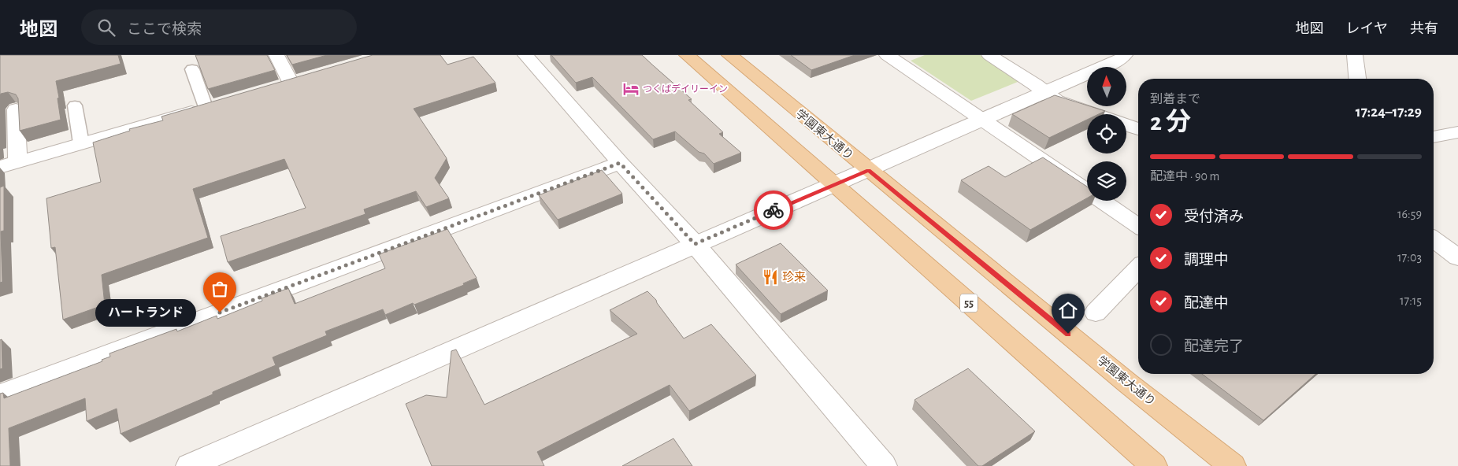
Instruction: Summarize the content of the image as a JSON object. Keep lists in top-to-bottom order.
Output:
{
  "streets": {
    "main road": ["学園東大通り", "55"]
  },
  "places": {
    "hotel": ["つくばデイリーイン"],
    "restaurant": ["珍来"],
    "other": ["ハートランド"]
  },
  "north": "top",
  "page": {
    "header": "地図",
    "search": "ここで検索",
    "nav": ["地図", "レイヤ", "共有"],
    "heading": ["2 分", "到着まで", "17:24–17:29"],
    "bar": "配達中 · 90 m",
    "list": [
      ["受付済み", "16:59"],
      ["調理中", "17:03"],
      ["配達中", "17:15"],
      "配達完了"
    ],
    "bubble": "ハートランド"
  }
}
